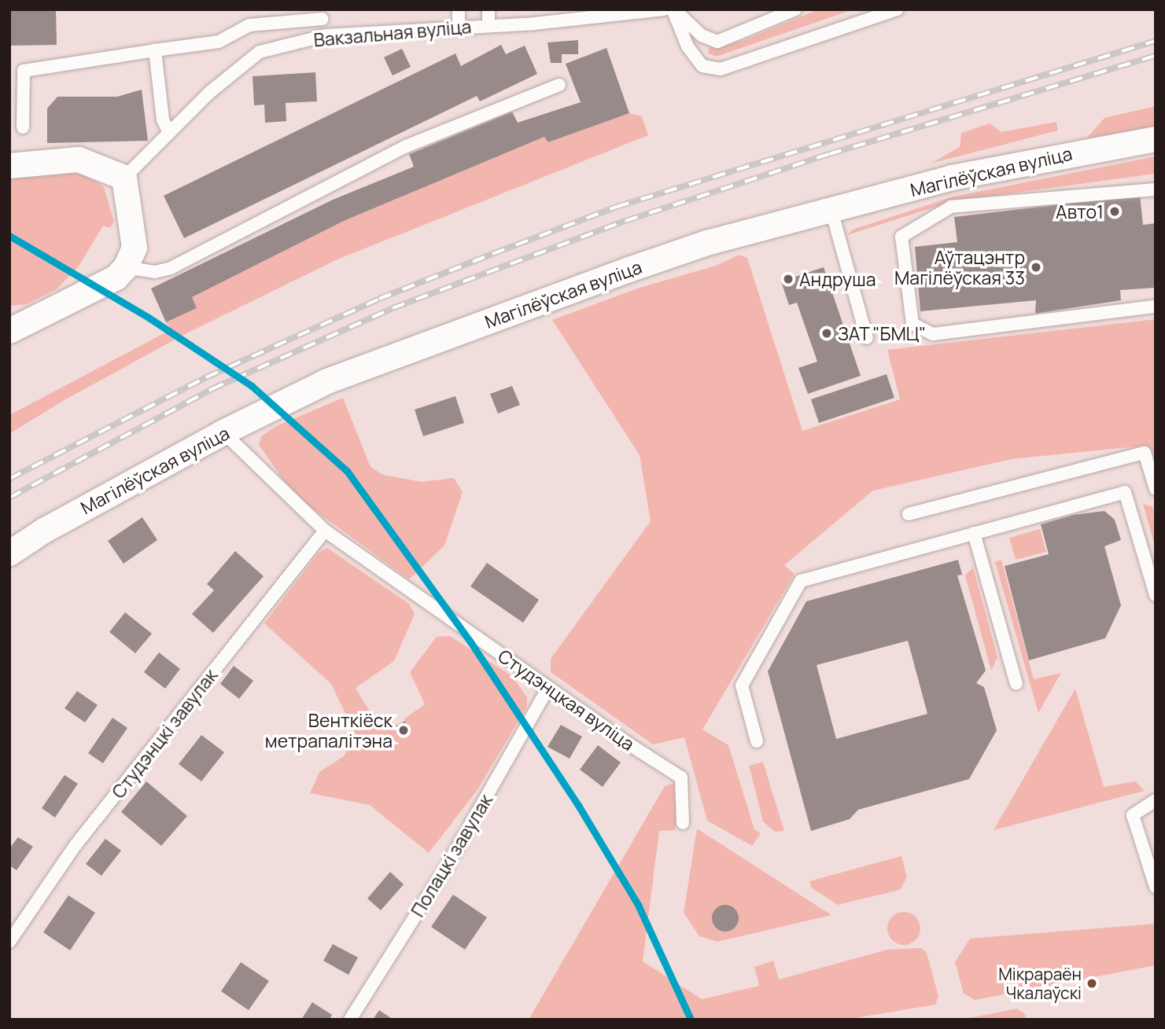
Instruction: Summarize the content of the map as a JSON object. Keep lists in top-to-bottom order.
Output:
{
  "streets": {
    "street": ["Магілёўская вуліца"],
    "lane": [
      "Вакзальная вуліца",
      "Студэнцкая вуліца",
      "Студэнцкі завулак",
      "Полацкі завулак"
    ]
  },
  "crossings": [
    ["Магілёўская вуліца", "Студэнцкая вуліца"],
    ["Студэнцкая вуліца", "Студэнцкі завулак"],
    ["Студэнцкая вуліца", "Полацкі завулак"]
  ],
  "places": [
    "Авто1",
    "Аўтацэнтр Магілёўская 33",
    "Андруша",
    "ЗАТ \"БМЦ\"",
    "Венткіёск метрапалітэна",
    "Мікрараён Чкалаўскі"
  ]
}
